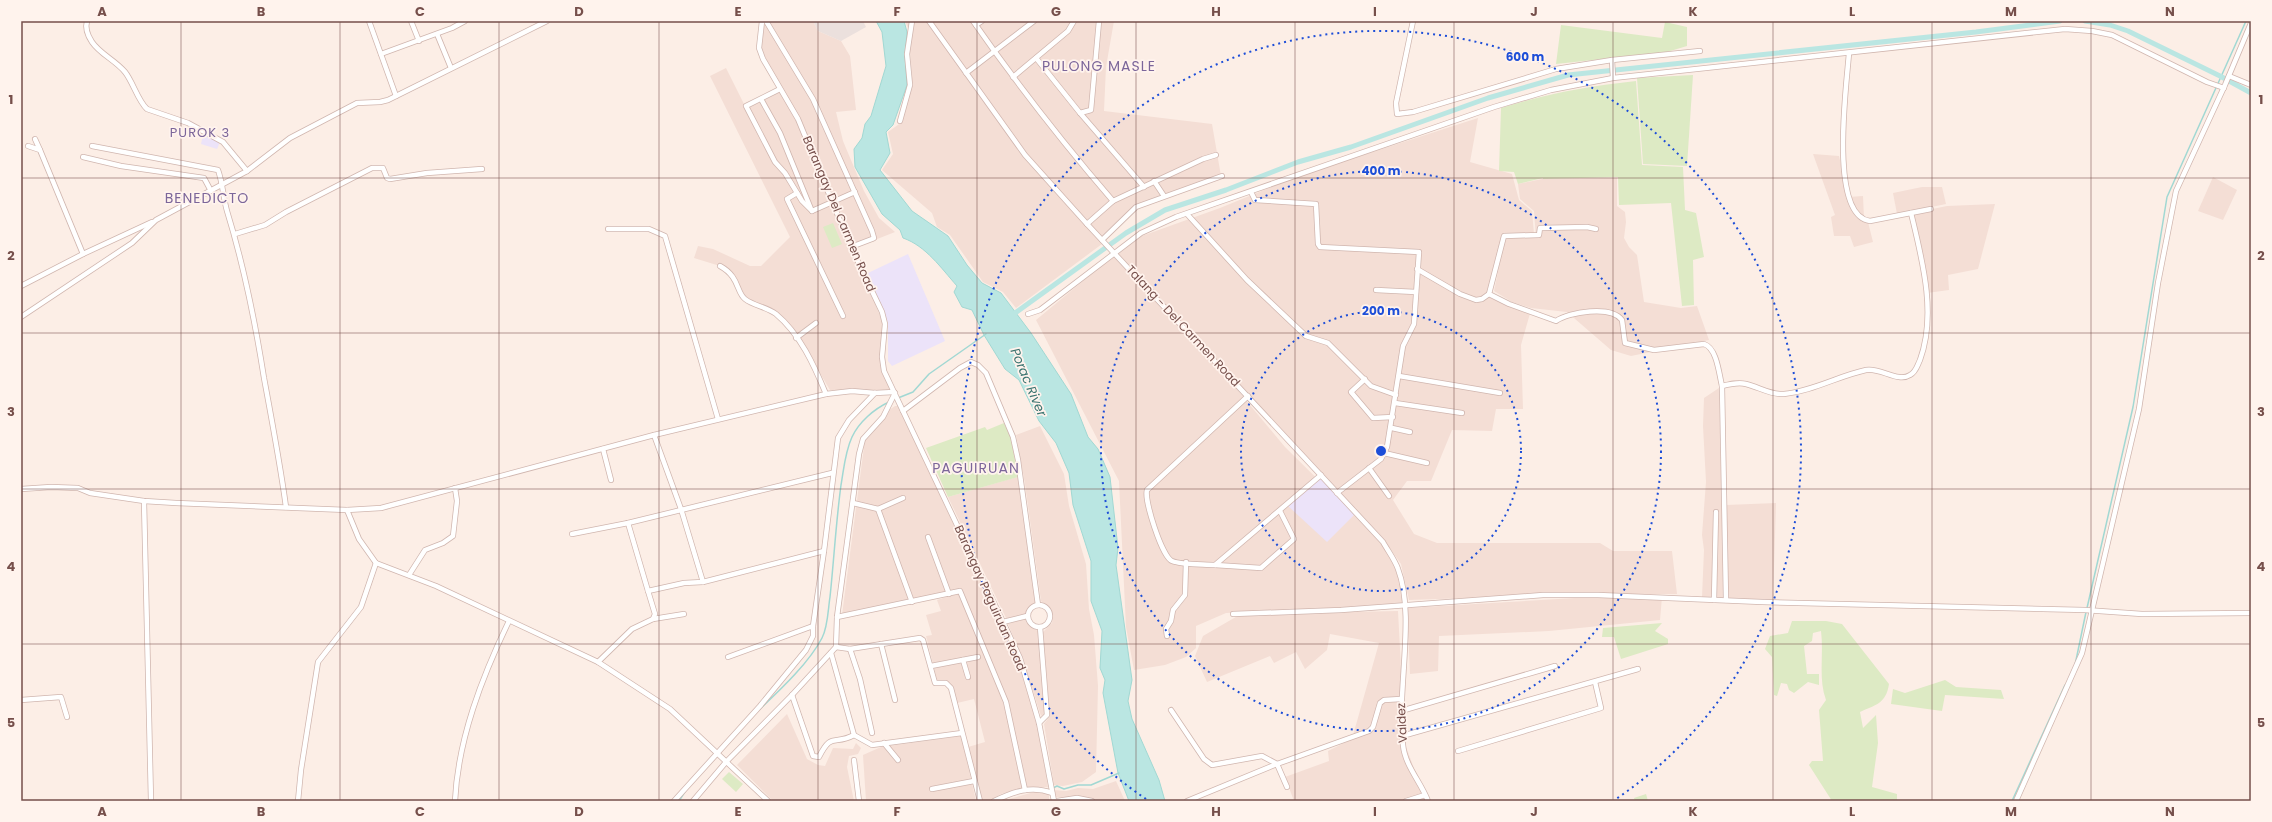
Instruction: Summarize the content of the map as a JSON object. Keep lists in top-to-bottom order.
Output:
{
  "streets": {
    "street": [
      "Barangay Del Carmen Road",
      "Talang - Del Carmen Road",
      "Barangay Paguiruan Road",
      "Valdez"
    ]
  },
  "crossings": [
    ["Barangay Del Carmen Road", "Barangay Paguiruan Road"],
    ["Talang - Del Carmen Road", "Valdez"]
  ],
  "districts": [
    "PULONG MASLE",
    "PUROK 3",
    "BENEDICTO",
    "PAGUIRUAN"
  ],
  "water": ["Porac River"],
  "grid": {
    "columns": [
      "A",
      "B",
      "C",
      "D",
      "E",
      "F",
      "G",
      "H",
      "I",
      "J",
      "K",
      "L",
      "M",
      "N"
    ],
    "rows": [
      "1",
      "2",
      "3",
      "4",
      "5"
    ]
  },
  "rings": ["600 m", "400 m", "200 m"]
}
